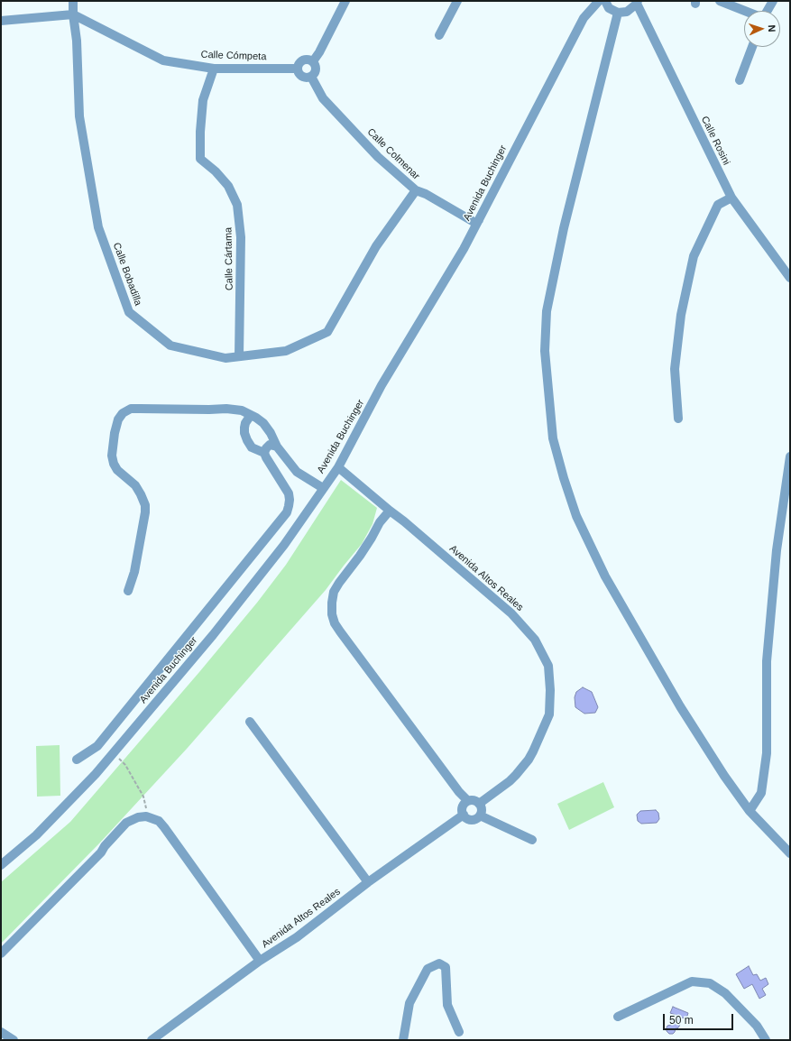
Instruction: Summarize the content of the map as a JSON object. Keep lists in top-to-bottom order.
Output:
{
  "streets": {
    "street": [
      "Calle Cómpeta",
      "Calle Rosini",
      "Calle Colmenar",
      "Avenida Buchinger",
      "Calle Cártama",
      "Calle Bobadilla",
      "Avenida Altos Reales"
    ]
  },
  "crossings": [
    ["Calle Cómpeta", "Calle Colmenar"],
    ["Calle Cómpeta", "Calle Cártama"],
    ["Calle Cómpeta", "Calle Bobadilla"],
    ["Calle Colmenar", "Avenida Buchinger"],
    ["Calle Colmenar", "Calle Bobadilla"],
    ["Avenida Buchinger", "Avenida Altos Reales"],
    ["Calle Cártama", "Calle Bobadilla"]
  ],
  "scale_bar": "50 m",
  "north": "right"
}
